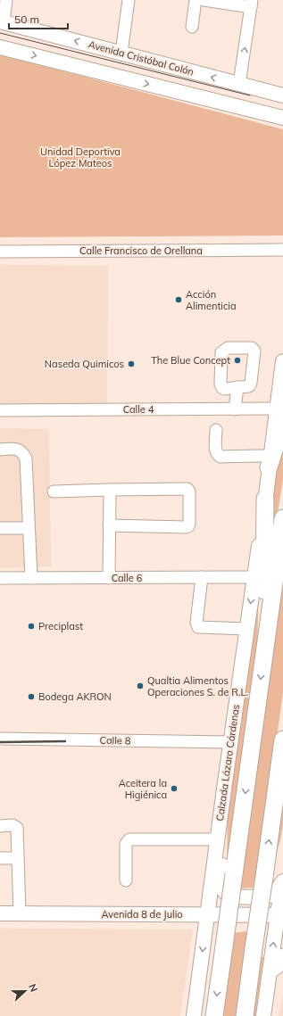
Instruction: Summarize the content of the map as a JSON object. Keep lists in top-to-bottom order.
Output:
{
  "streets": {
    "main road": ["Avenida Cristóbal Colón", "Calzada Lázaro Cárdenas", "Avenida 8 de Julio"],
    "street": [
      "Calle Francisco de Orellana",
      "Calle 4",
      "Calle 6",
      "Calle 8"
    ]
  },
  "crossings": [
    ["Calle 6", "Calzada Lázaro Cárdenas"],
    ["Calle 8", "Calzada Lázaro Cárdenas"],
    ["Calzada Lázaro Cárdenas", "Avenida 8 de Julio"]
  ],
  "parks": ["Unidad Deportiva López Mateos"],
  "places": [
    "Acción Alimenticia",
    "The Blue Concept",
    "Naseda Quimicos",
    "Preciplast",
    "Qualtia Alimentos Operaciones S. de R.L.",
    "Bodega AKRON",
    "Aceitera la Higiénica"
  ],
  "scale_bar": "50 m",
  "north": "right"
}
